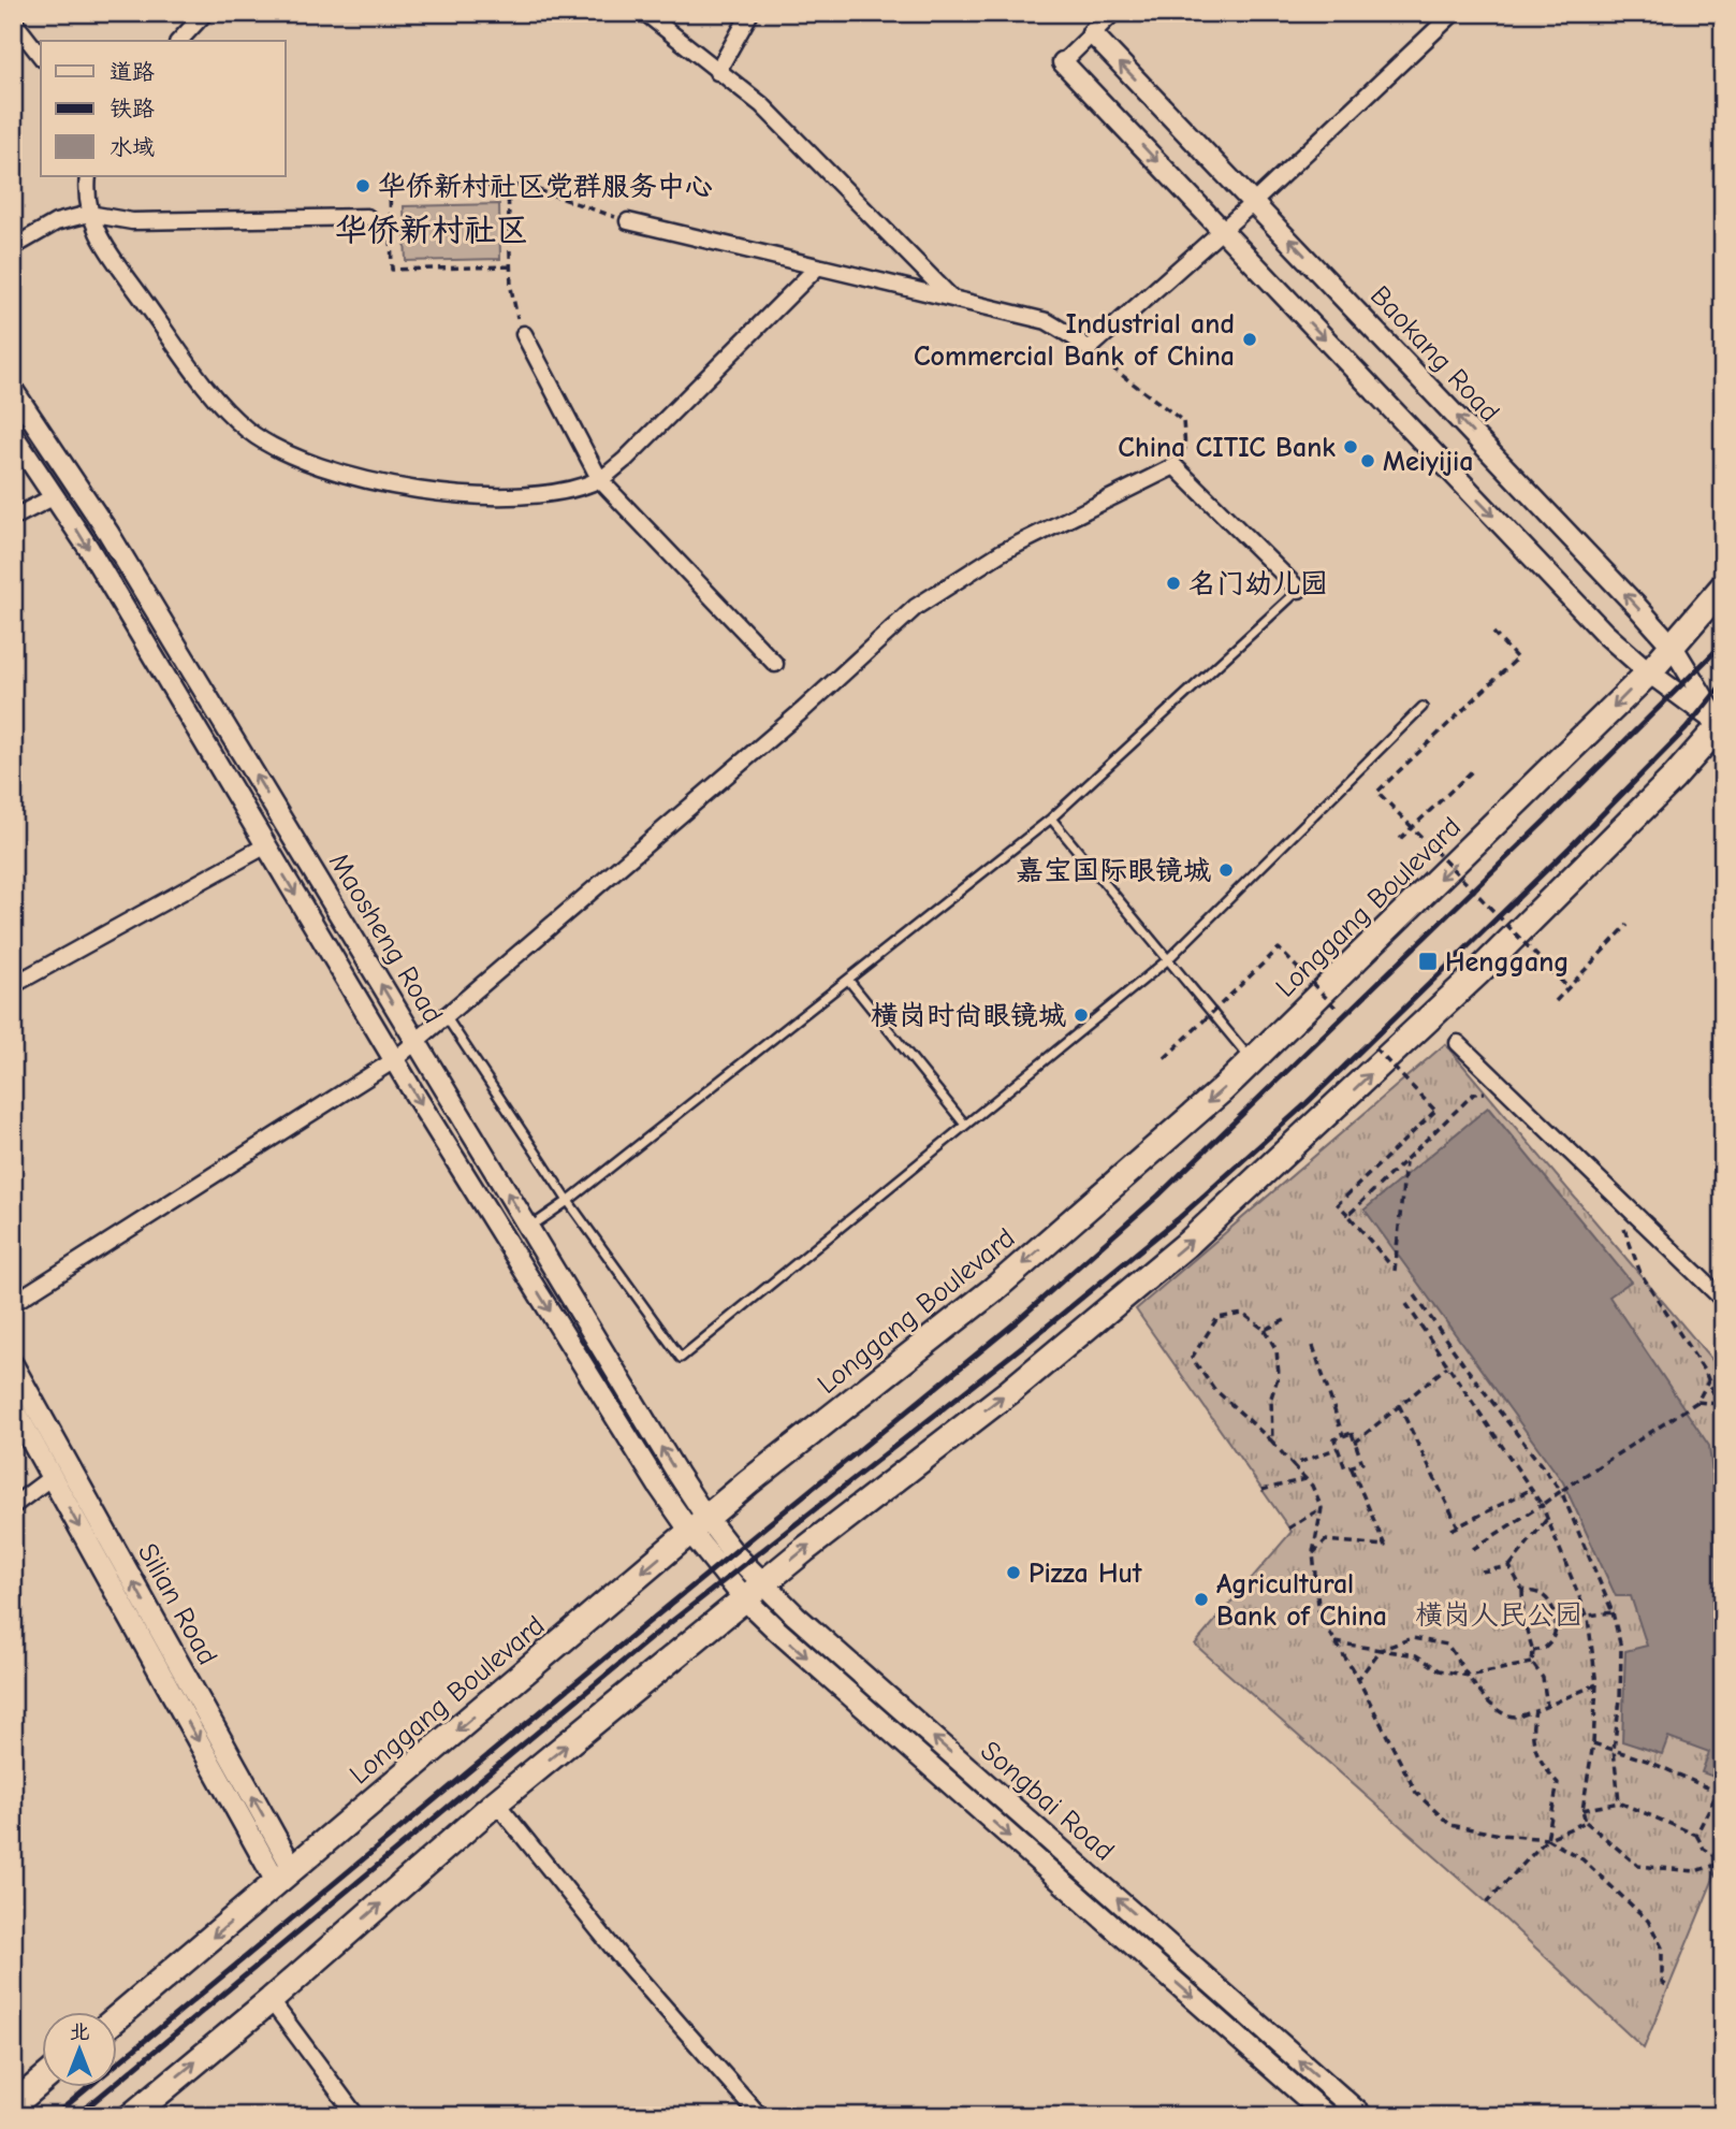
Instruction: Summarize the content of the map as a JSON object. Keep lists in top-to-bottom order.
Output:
{
  "streets": {
    "highway": ["Longgang Boulevard"],
    "main road": ["Silian Road", "Songbai Road"],
    "street": ["Baokang Road", "Maosheng Road"]
  },
  "crossings": [
    ["Baokang Road", "Longgang Boulevard"],
    ["Longgang Boulevard", "Maosheng Road"],
    ["Longgang Boulevard", "Silian Road"],
    ["Longgang Boulevard", "Songbai Road"],
    ["Maosheng Road", "Songbai Road"]
  ],
  "districts": ["华侨新村社区"],
  "parks": ["横岗人民公园"],
  "places": {
    "other": [
      "华侨新村社区党群服务中心",
      "Industrial and Commercial Bank of China",
      "China CITIC Bank",
      "Meiyijia",
      "名门幼儿园",
      "嘉宝国际眼镜城",
      "横岗时尚眼镜城",
      "Pizza Hut",
      "Agricultural Bank of China"
    ],
    "transit": ["Henggang"]
  },
  "legend": ["道路", "铁路", "水域"],
  "north": "top"
}
